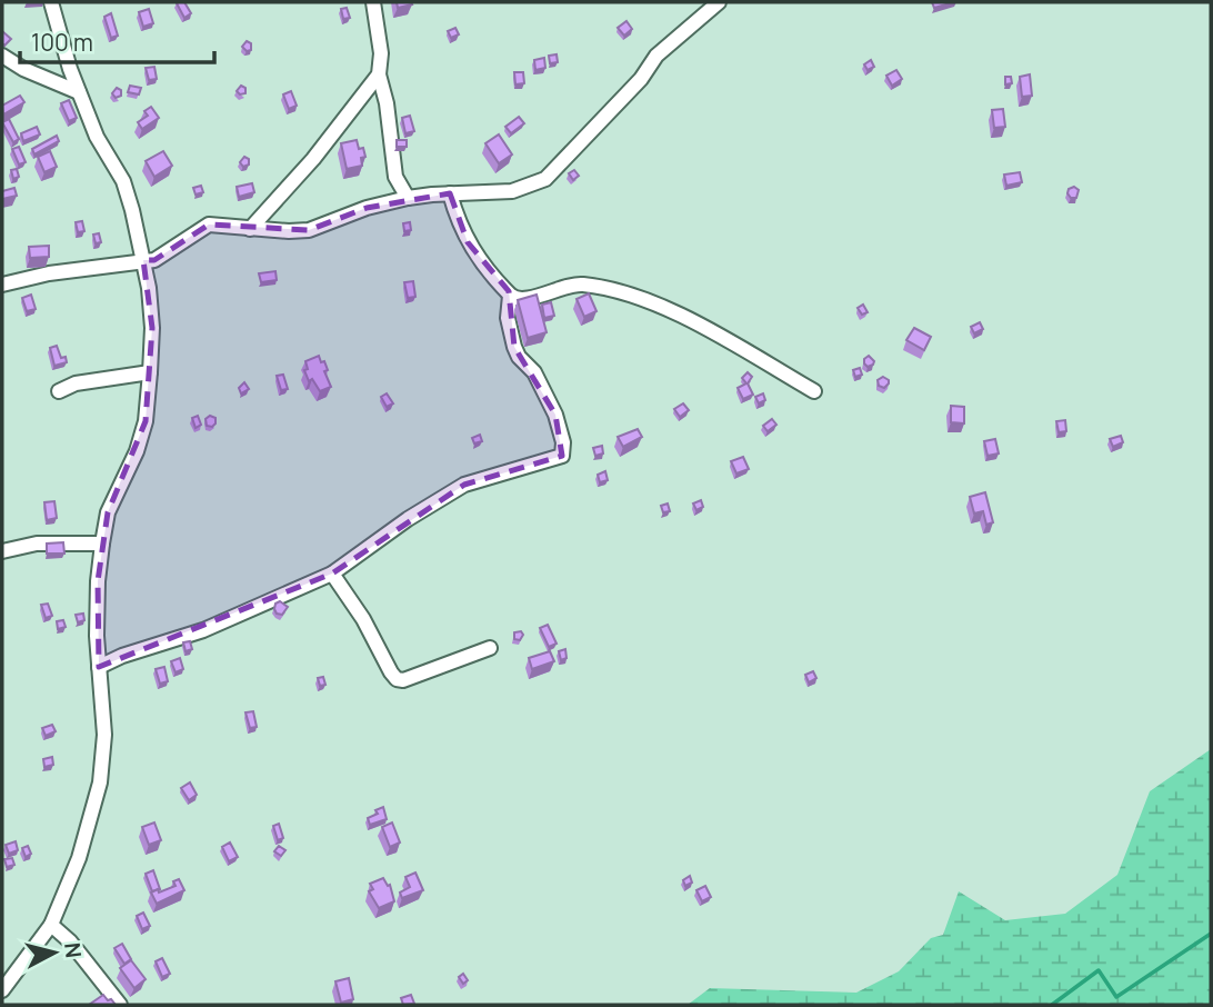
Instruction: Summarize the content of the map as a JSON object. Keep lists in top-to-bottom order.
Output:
{
  "scale_bar": "100 m",
  "north": "right"
}
